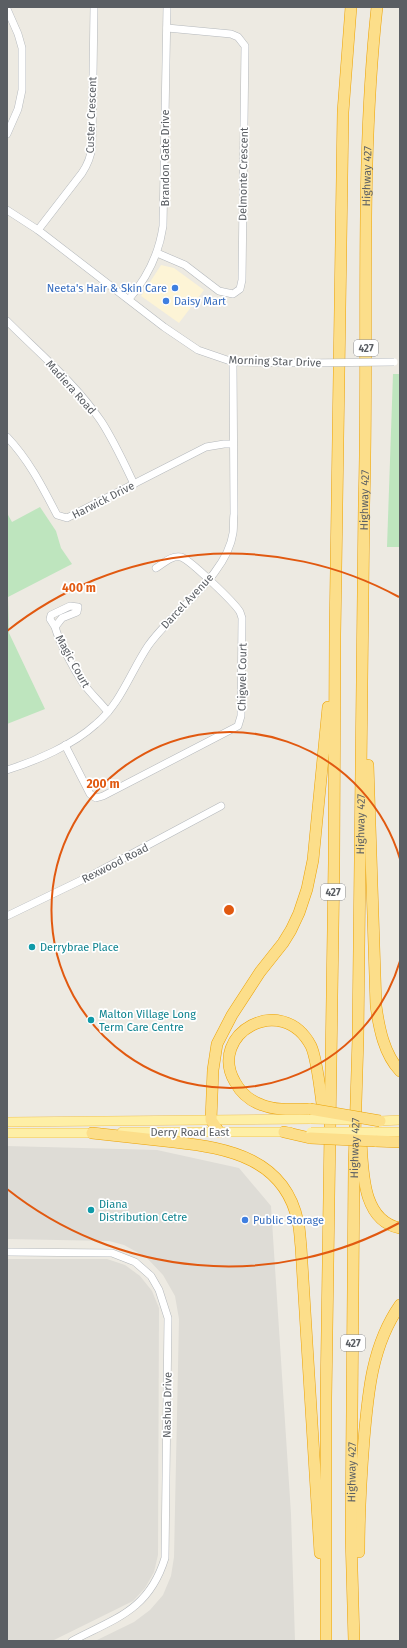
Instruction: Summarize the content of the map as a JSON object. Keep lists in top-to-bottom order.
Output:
{
  "streets": {
    "highway": ["Highway 427", "427"],
    "main road": ["Derry Road East"],
    "street": [
      "Custer Crescent",
      "Brandon Gate Drive",
      "Delmonte Crescent",
      "Morning Star Drive",
      "Madiera Road",
      "Harwick Drive",
      "Darcel Avenue",
      "Magic Court",
      "Chigwel Court",
      "Rexwood Road",
      "Nashua Drive"
    ]
  },
  "crossings": [
    ["Custer Crescent", "Morning Star Drive"],
    ["Brandon Gate Drive", "Delmonte Crescent"],
    ["Brandon Gate Drive", "Morning Star Drive"],
    ["Morning Star Drive", "Darcel Avenue"],
    ["Madiera Road", "Harwick Drive"],
    ["Harwick Drive", "Darcel Avenue"],
    ["Darcel Avenue", "Magic Court"],
    ["Darcel Avenue", "Chigwel Court"]
  ],
  "places": [
    "Neeta's Hair & Skin Care",
    "Daisy Mart",
    "Derrybrae Place",
    "Malton Village Long Term Care Centre",
    "Diana Distribution Cetre",
    "Public Storage"
  ],
  "rings": ["400 m", "200 m"]
}
